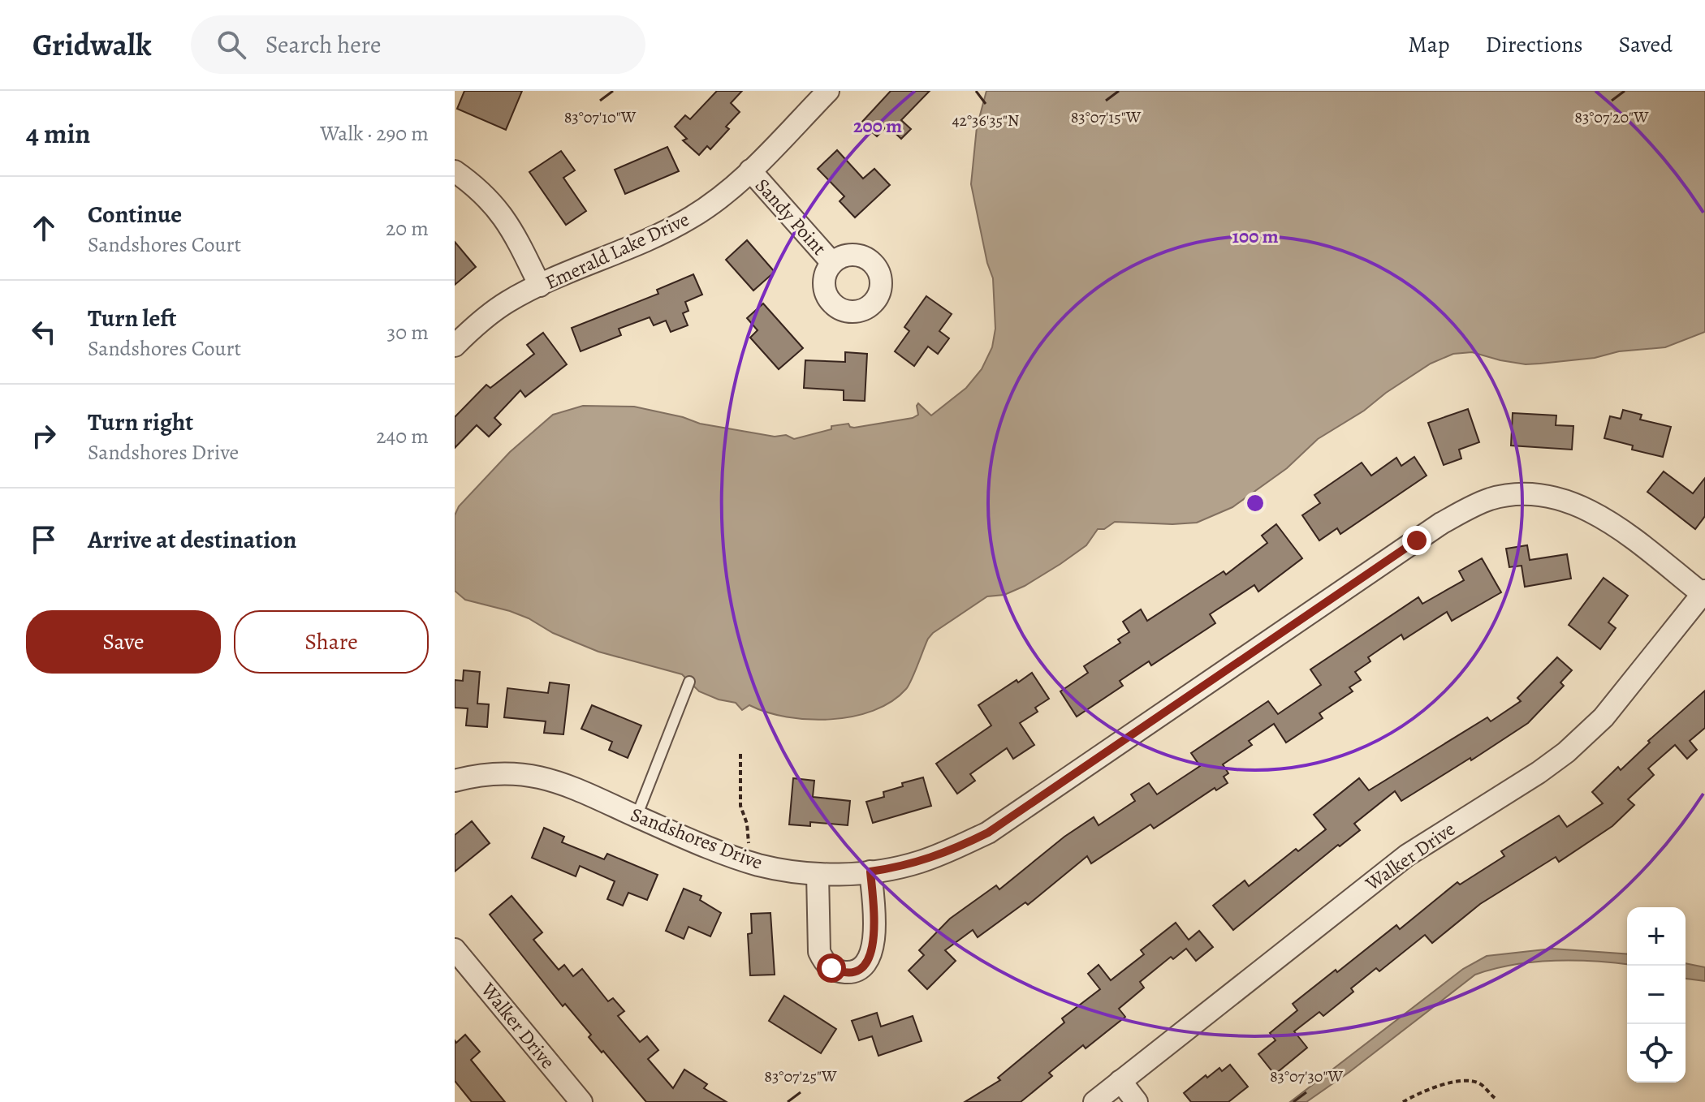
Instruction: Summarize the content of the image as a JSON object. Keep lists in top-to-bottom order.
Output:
{
  "streets": {
    "street": [
      "Sandy Point",
      "Emerald Lake Drive",
      "Sandshores Drive",
      "Walker Drive"
    ]
  },
  "crossings": [
    ["Sandy Point", "Emerald Lake Drive"],
    ["Sandshores Drive", "Walker Drive"]
  ],
  "page": {
    "header": "Gridwalk",
    "search": "Search here",
    "nav": ["Map", "Directions", "Saved"],
    "heading": ["4 min", "Walk · 290 m"],
    "list": [
      ["Continue", "Sandshores Court", "20 m"],
      ["Turn left", "Sandshores Court", "30 m"],
      ["Turn right", "Sandshores Drive", "240 m"],
      "Arrive at destination"
    ],
    "buttons": ["Save", "Share"],
    "map_buttons": ["+", "−"]
  },
  "coordinates": [
    "83°07'10\"W",
    "83°07'15\"W",
    "83°07'20\"W",
    "42°36'35\"N",
    "83°07'25\"W",
    "83°07'30\"W"
  ],
  "rings": ["200 m", "100 m"]
}
